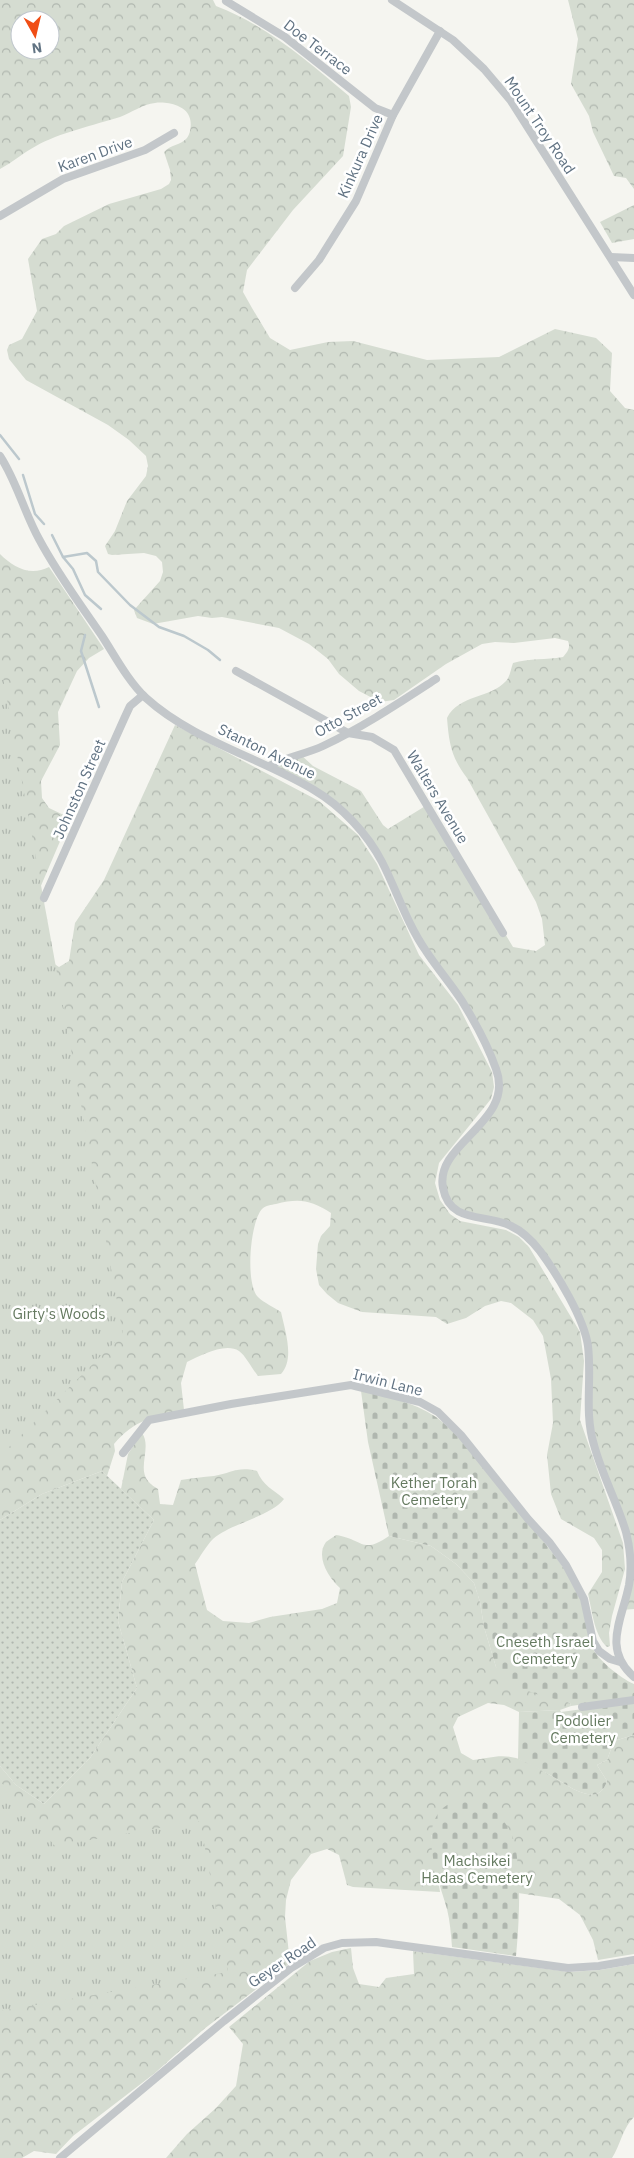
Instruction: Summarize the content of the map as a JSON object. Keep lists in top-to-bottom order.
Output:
{
  "streets": {
    "street": [
      "Doe Terrace",
      "Mount Troy Road",
      "Karen Drive",
      "Kinkura Drive",
      "Otto Street",
      "Stanton Avenue",
      "Johnston Street",
      "Walters Avenue",
      "Irwin Lane",
      "Geyer Road"
    ]
  },
  "crossings": [
    ["Doe Terrace", "Kinkura Drive"],
    ["Mount Troy Road", "Kinkura Drive"],
    ["Otto Street", "Stanton Avenue"],
    ["Otto Street", "Walters Avenue"],
    ["Stanton Avenue", "Johnston Street"],
    ["Stanton Avenue", "Irwin Lane"]
  ],
  "parks": [
    "Girty's Woods",
    "Kether Torah Cemetery",
    "Cneseth Israel Cemetery",
    "Podolier Cemetery",
    "Machsikei Hadas Cemetery"
  ],
  "north": "bottom"
}
